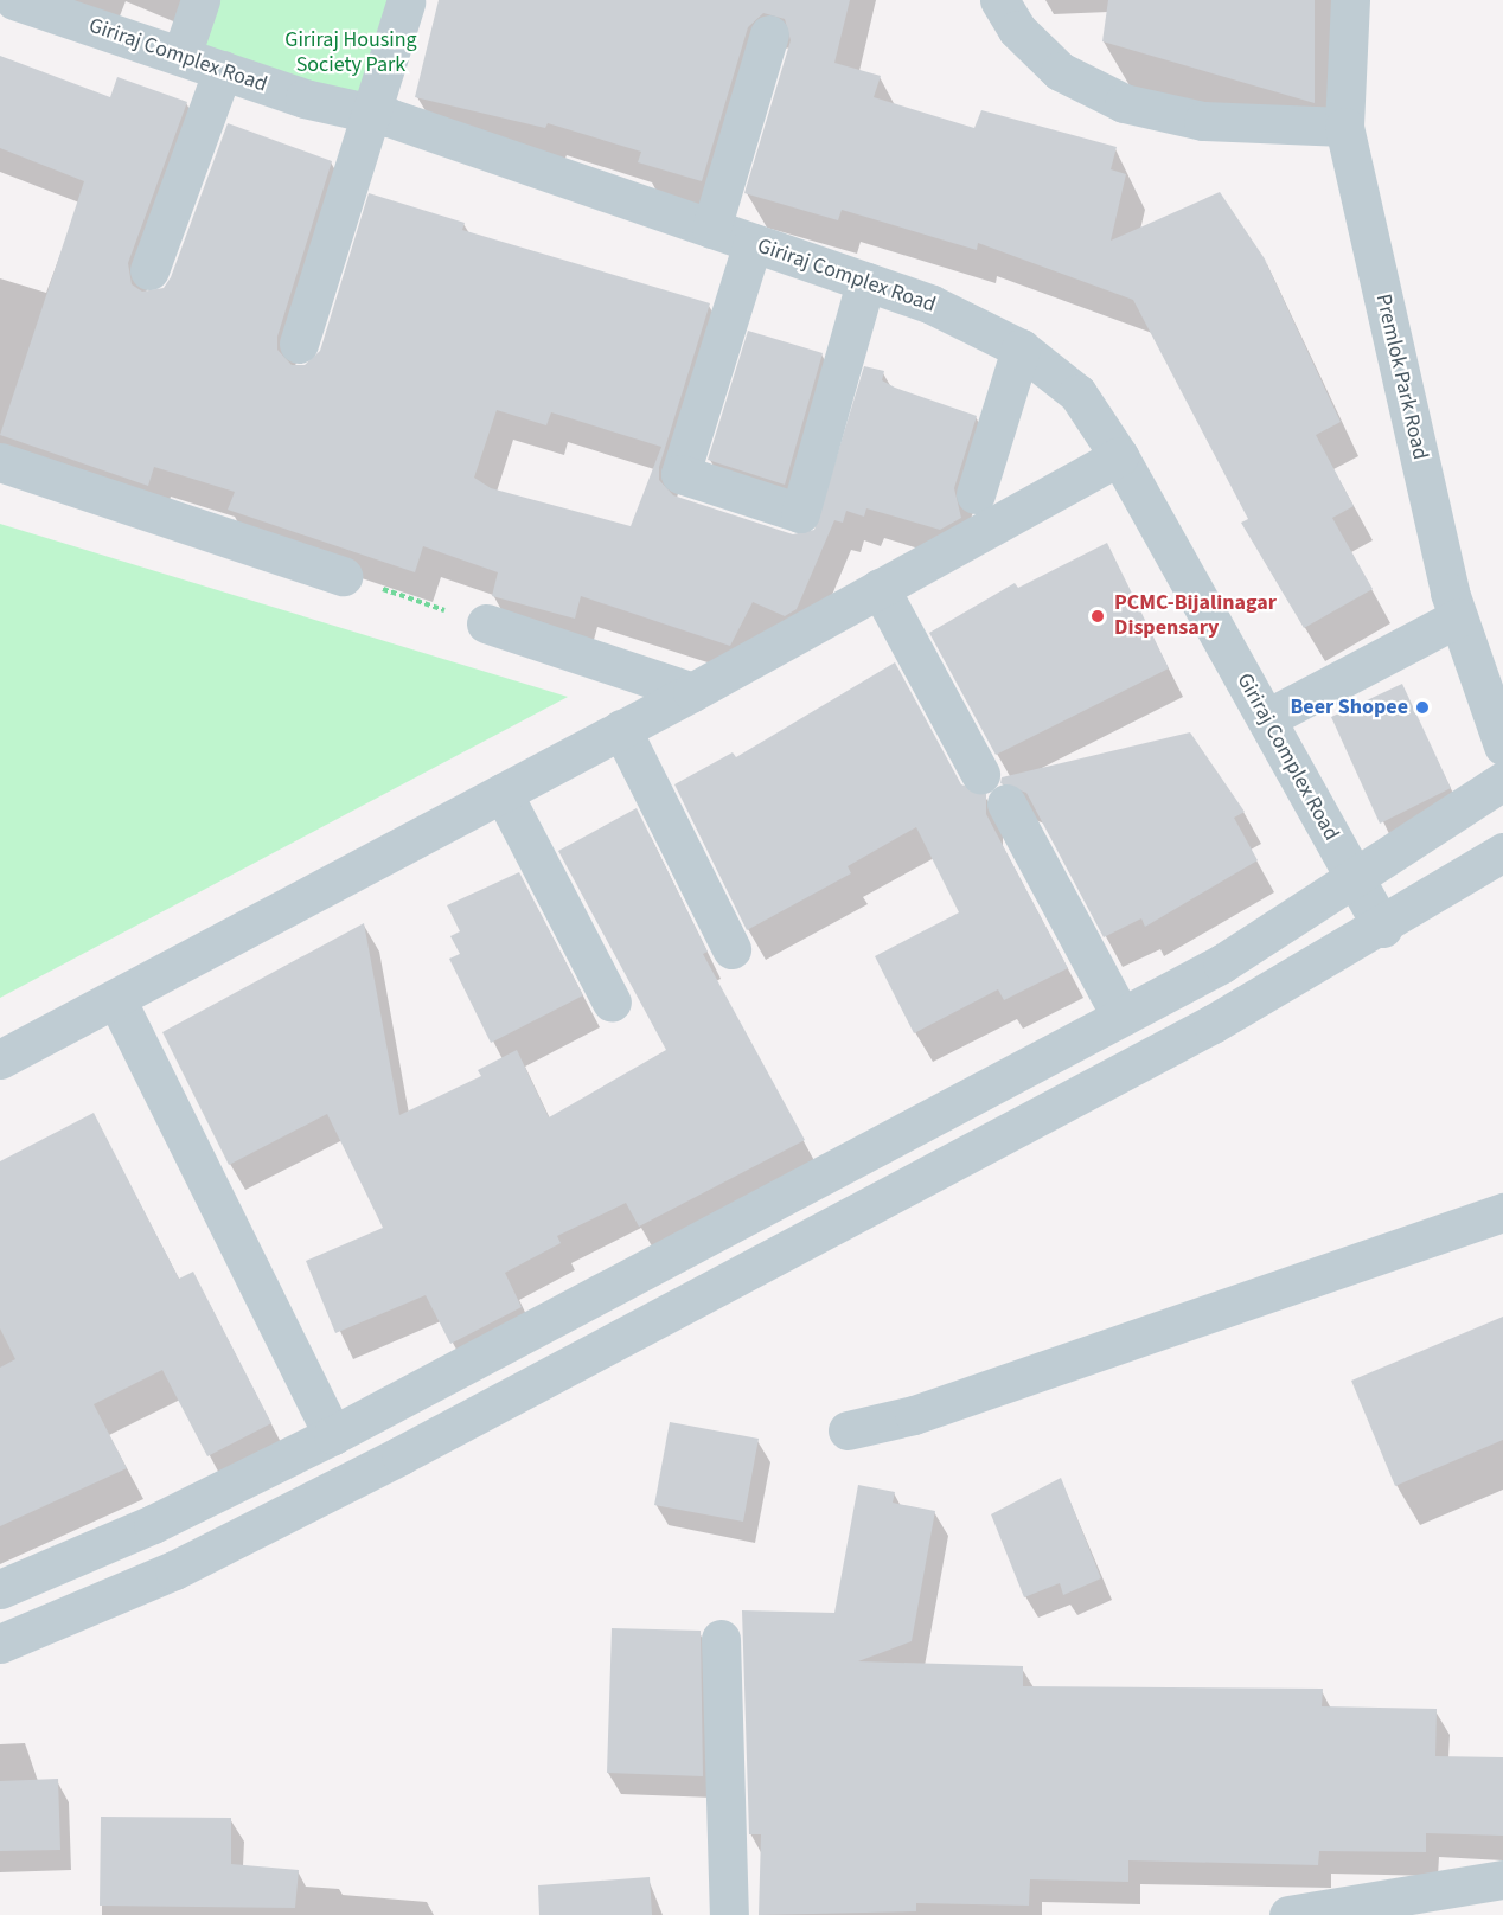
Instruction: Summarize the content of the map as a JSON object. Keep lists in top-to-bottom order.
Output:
{
  "streets": {
    "street": ["Giriraj Complex Road", "Premlok Park Road"]
  },
  "parks": ["Giriraj Housing Society Park"],
  "places": ["PCMC-Bijalinagar Dispensary", "Beer Shopee"]
}
